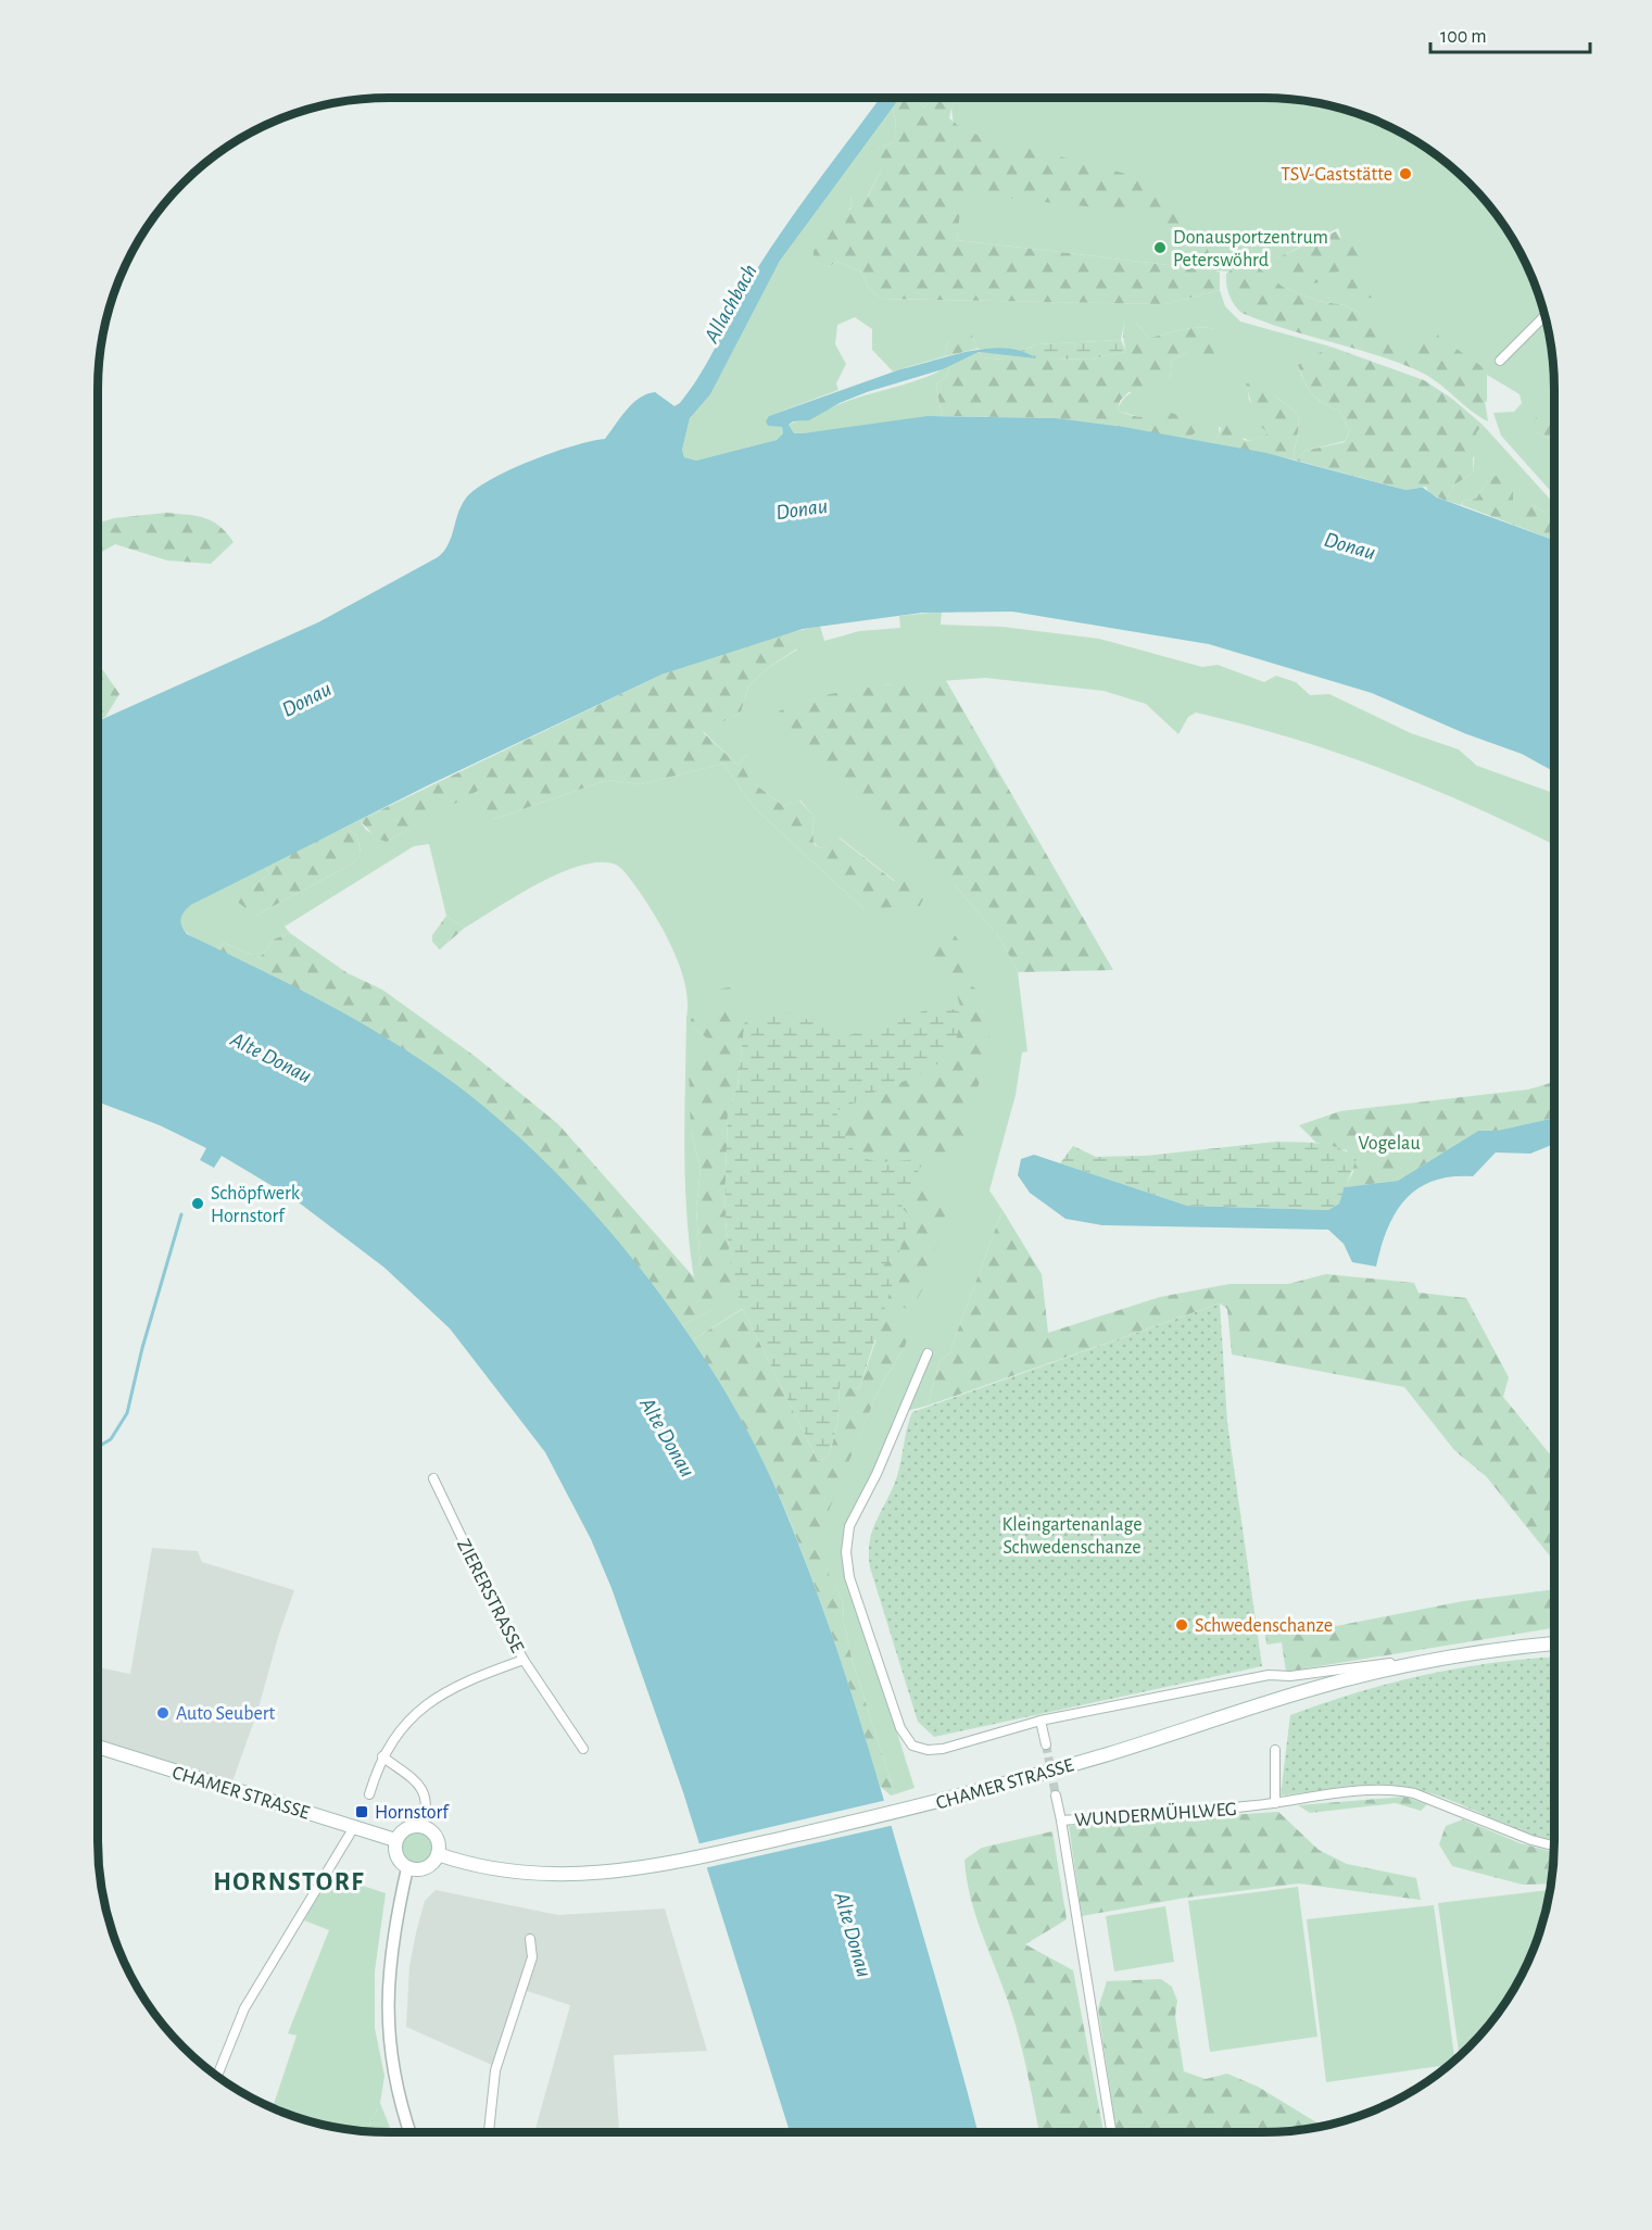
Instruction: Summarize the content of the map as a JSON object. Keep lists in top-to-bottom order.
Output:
{
  "streets": {
    "main road": ["CHAMER STRASSE"],
    "street": ["ZIERERSTRASSE", "WUNDERMÜHLWEG"]
  },
  "districts": ["HORNSTORF"],
  "water": ["Allachbach", "Donau", "Alte Donau"],
  "parks": ["Vogelau", "Kleingartenanlage Schwedenschanze"],
  "places": {
    "other": [
      "TSV-Gaststätte",
      "Donausportzentrum Peterswöhrd",
      "Schöpfwerk Hornstorf",
      "Schwedenschanze",
      "Auto Seubert"
    ],
    "transit": ["Hornstorf"]
  },
  "scale_bar": "100 m"
}
